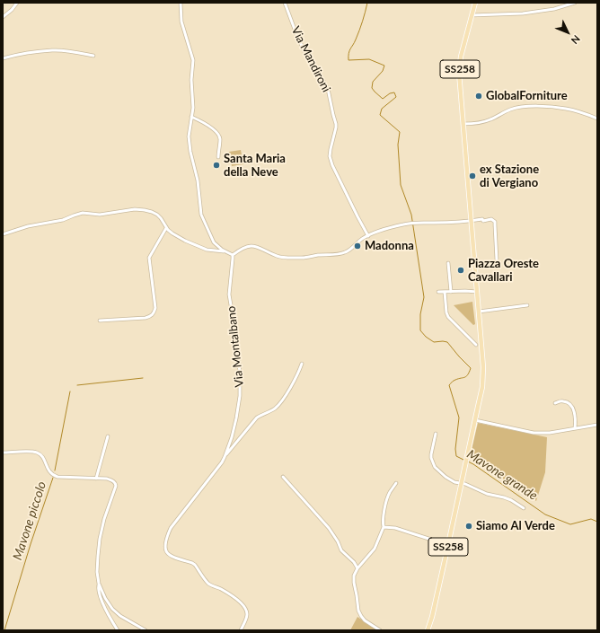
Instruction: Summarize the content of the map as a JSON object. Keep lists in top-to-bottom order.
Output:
{
  "streets": {
    "main road": ["SS258"],
    "street": ["Via Mandironi", "Via Montalbano"]
  },
  "water": ["Mavone grande", "Mavone piccolo"],
  "places": [
    "GlobalForniture",
    "Santa Maria della Neve",
    "ex Stazione di Vergiano",
    "Madonna",
    "Piazza Oreste Cavallari",
    "Siamo Al Verde"
  ],
  "north": "bottom right"
}
